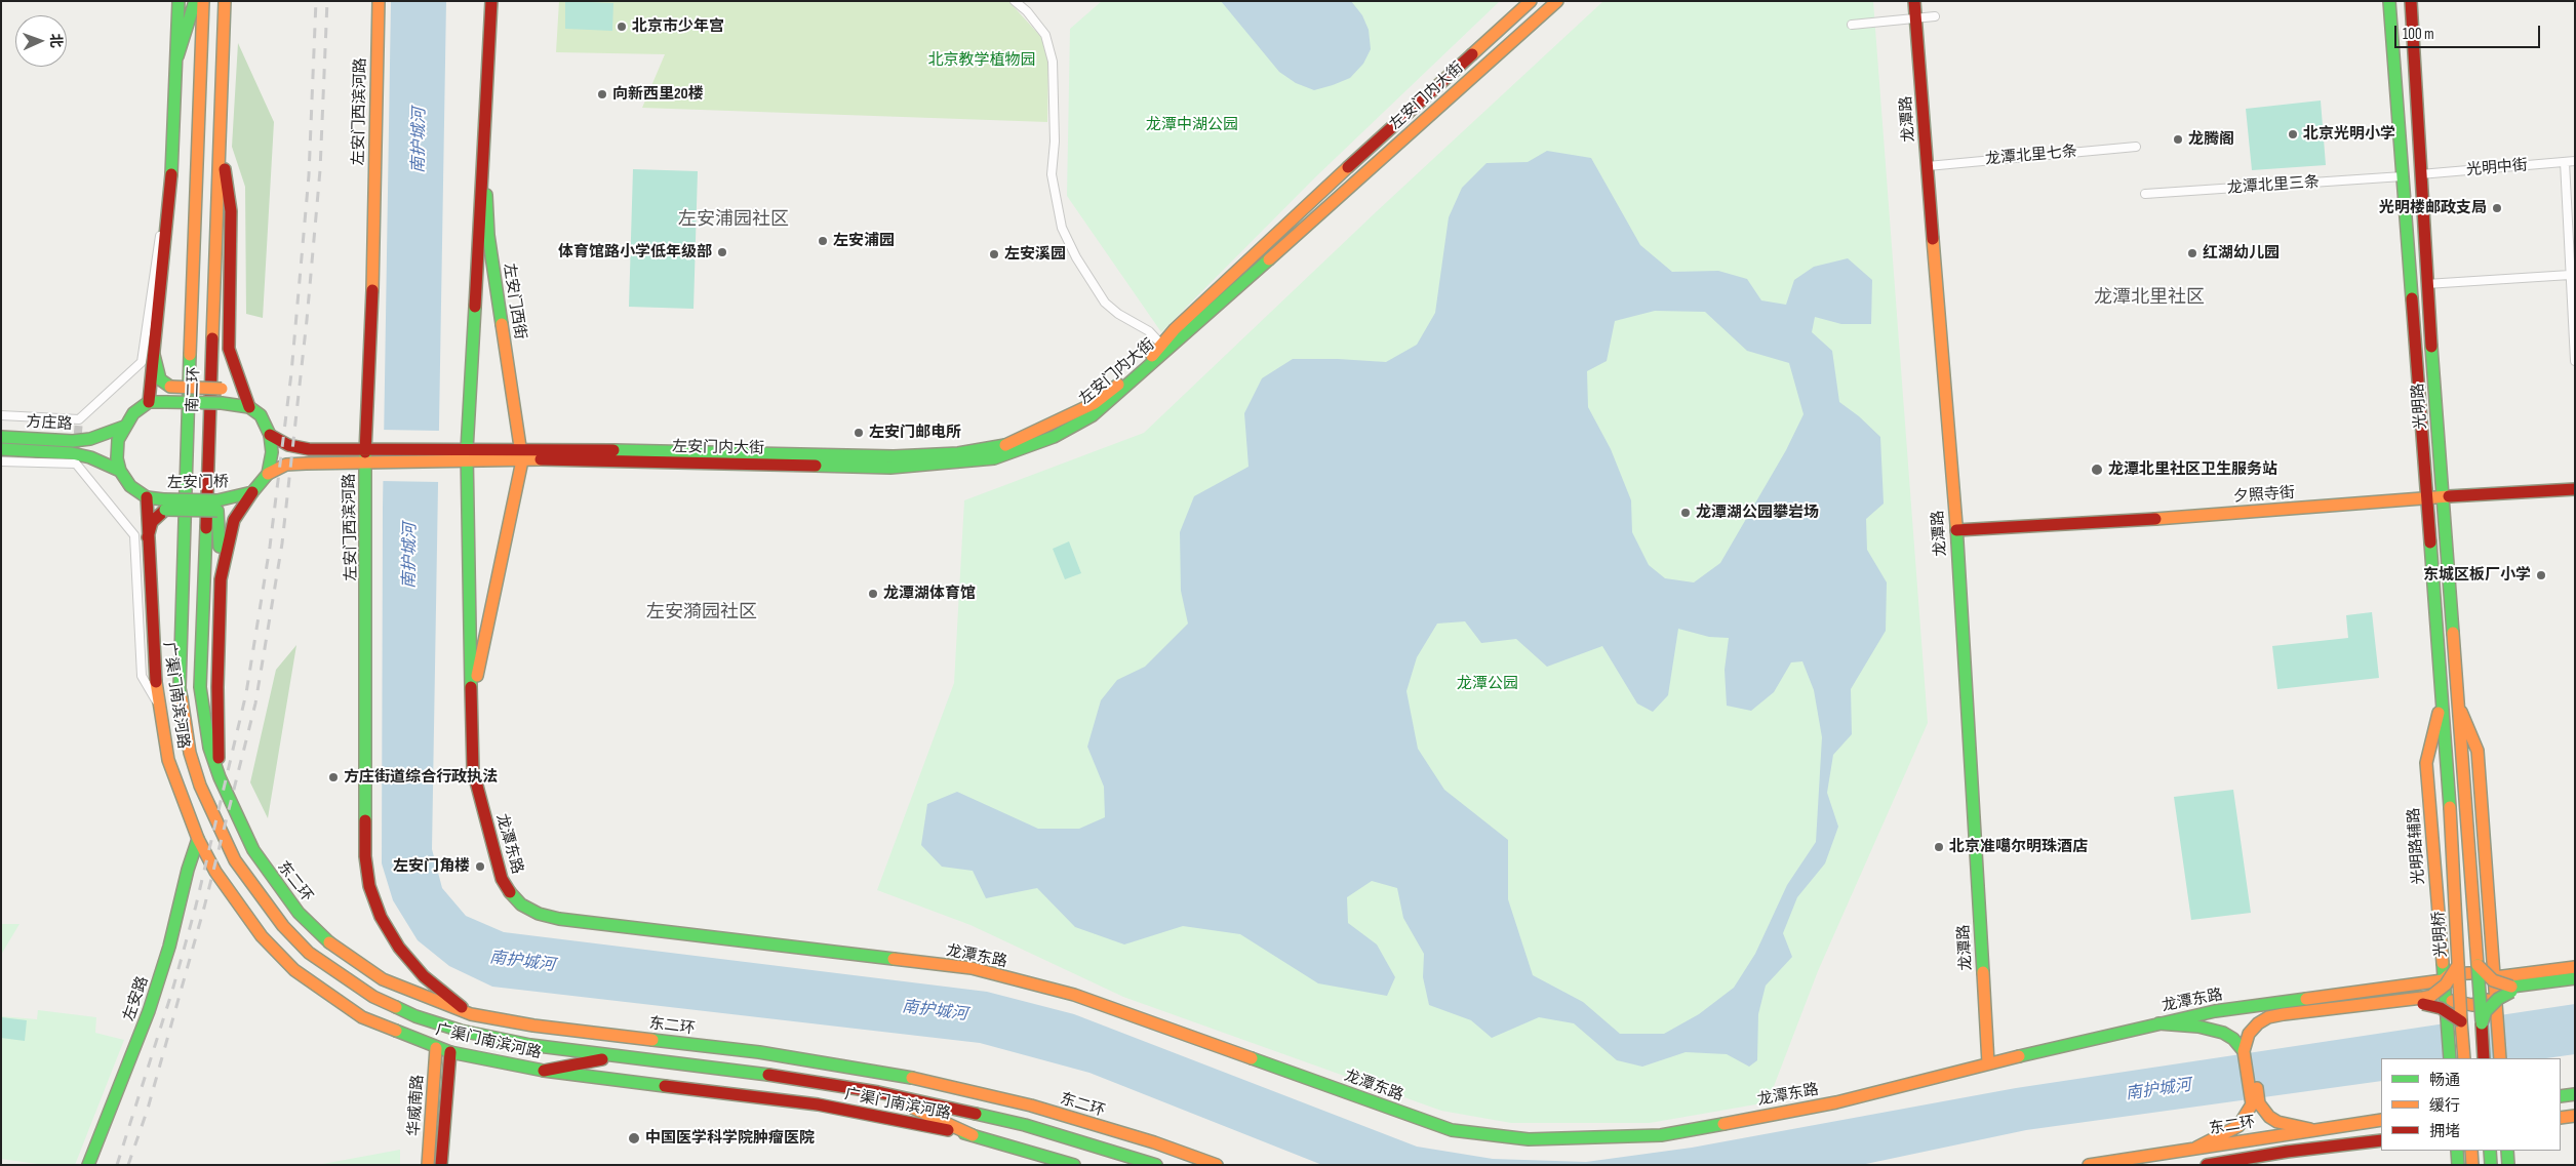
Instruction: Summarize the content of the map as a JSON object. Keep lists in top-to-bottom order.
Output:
{
  "streets": {
    "main road": [
      "左安门内大街",
      "左安门西滨河路",
      "龙潭路",
      "左安门西街",
      "南二环",
      "光明路",
      "方庄路",
      "左安门桥",
      "夕照寺街",
      "广渠门南滨河路",
      "龙潭东路",
      "光明路辅路",
      "东二环",
      "光明桥",
      "左安路",
      "华威南路"
    ],
    "street": ["龙潭北里七条", "光明中街", "龙潭北里三条"]
  },
  "crossings": [
    ["左安门内大街", "左安门西滨河路"],
    ["左安门内大街", "左安门西街"],
    ["左安门内大街", "龙潭东路"],
    ["左安门西滨河路", "东二环"],
    ["龙潭路", "龙潭北里七条"],
    ["龙潭路", "夕照寺街"],
    ["龙潭路", "龙潭东路"],
    ["光明中街", "光明路"],
    ["龙潭北里三条", "光明路"],
    ["左安门西街", "龙潭东路"],
    ["南二环", "东二环"],
    ["光明路", "夕照寺街"],
    ["光明路", "光明路辅路"],
    ["光明路", "光明桥"],
    ["方庄路", "左安门桥"],
    ["方庄路", "广渠门南滨河路"],
    ["左安门桥", "广渠门南滨河路"],
    ["广渠门南滨河路", "左安路"],
    ["广渠门南滨河路", "华威南路"],
    ["龙潭东路", "光明路辅路"]
  ],
  "districts": ["左安浦园社区", "龙潭北里社区", "左安漪园社区"],
  "water": ["南护城河"],
  "parks": ["北京教学植物园", "龙潭中湖公园", "龙潭公园"],
  "places": [
    "北京市少年宫",
    "向新西里20楼",
    "北京光明小学",
    "龙腾阁",
    "光明楼邮政支局",
    "左安浦园",
    "体育馆路小学低年级部",
    "红湖幼儿园",
    "左安溪园",
    "左安门邮电所",
    "龙潭北里社区卫生服务站",
    "龙潭湖公园攀岩场",
    "东城区板厂小学",
    "龙潭湖体育馆",
    "方庄街道综合行政执法",
    "北京准噶尔明珠酒店",
    "左安门角楼",
    "中国医学科学院肿瘤医院"
  ],
  "legend": ["畅通", "缓行", "拥堵"],
  "scale_bar": "100 m",
  "north": "right"
}
